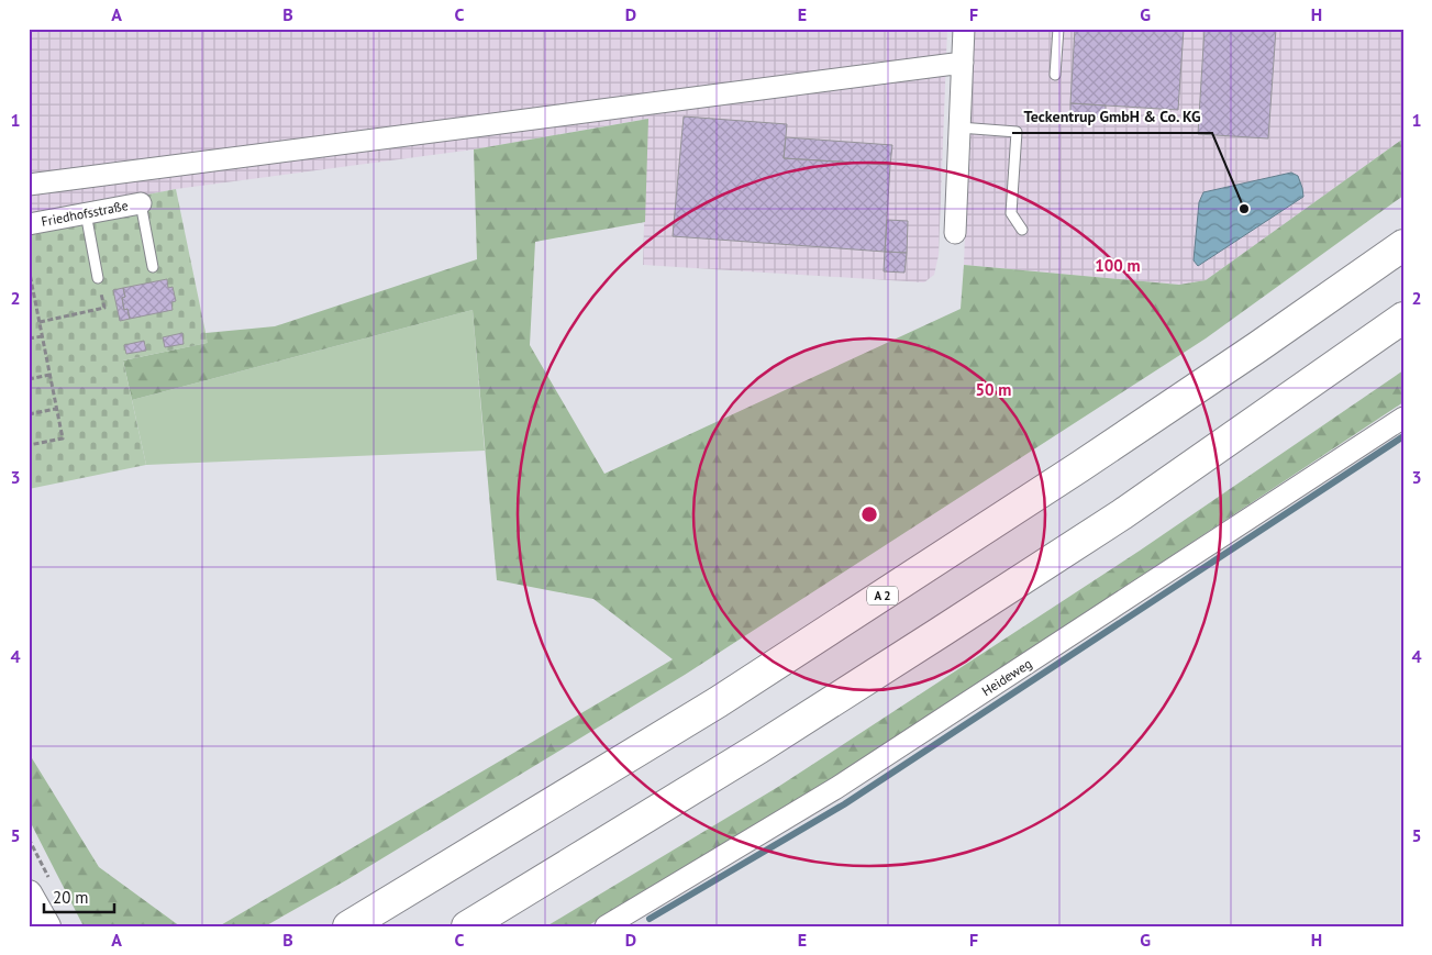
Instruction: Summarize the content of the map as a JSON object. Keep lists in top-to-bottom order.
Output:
{
  "streets": {
    "highway": ["A 2"],
    "street": ["Friedhofsstraße", "Heideweg"]
  },
  "places": ["Teckentrup GmbH & Co. KG"],
  "scale_bar": "20 m",
  "grid": {
    "columns": [
      "A",
      "B",
      "C",
      "D",
      "E",
      "F",
      "G",
      "H"
    ],
    "rows": [
      "1",
      "2",
      "3",
      "4",
      "5"
    ]
  },
  "rings": ["100 m", "50 m"]
}
